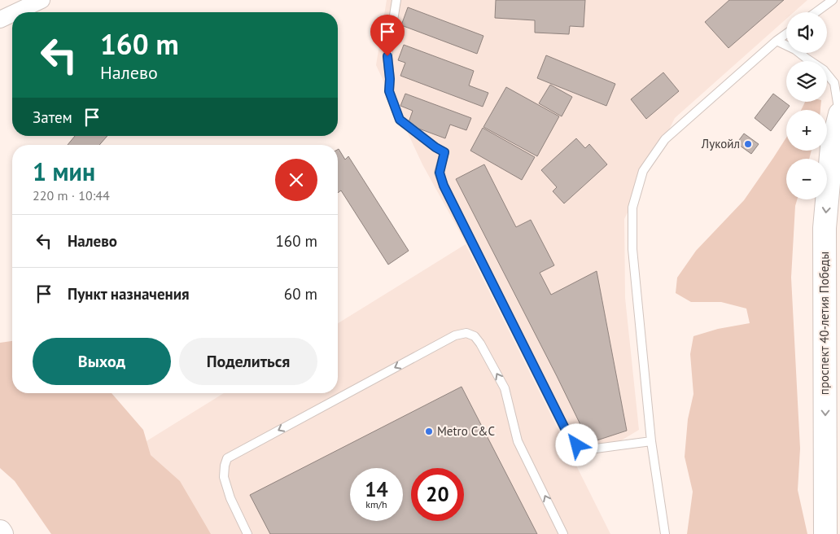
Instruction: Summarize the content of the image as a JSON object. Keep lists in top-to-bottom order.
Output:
{
  "streets": {
    "main road": ["проспект 40-летия Победы"]
  },
  "one_way": ["проспект 40-летия Победы"],
  "places": ["Лукойл", "Metro C&C"],
  "page": {
    "map_buttons": ["+", "−"],
    "turn": ["160 m", "Налево"],
    "then": "Затем",
    "heading": ["1 мин", "220 m · 10:44"],
    "list": [
      {
        "name": "Налево",
        "value": "160 m"
      },
      {
        "name": "Пункт назначения",
        "value": "60 m"
      }
    ],
    "buttons": ["Выход", "Поделиться"],
    "speed": "14 km/h",
    "limit": "20"
  }
}
